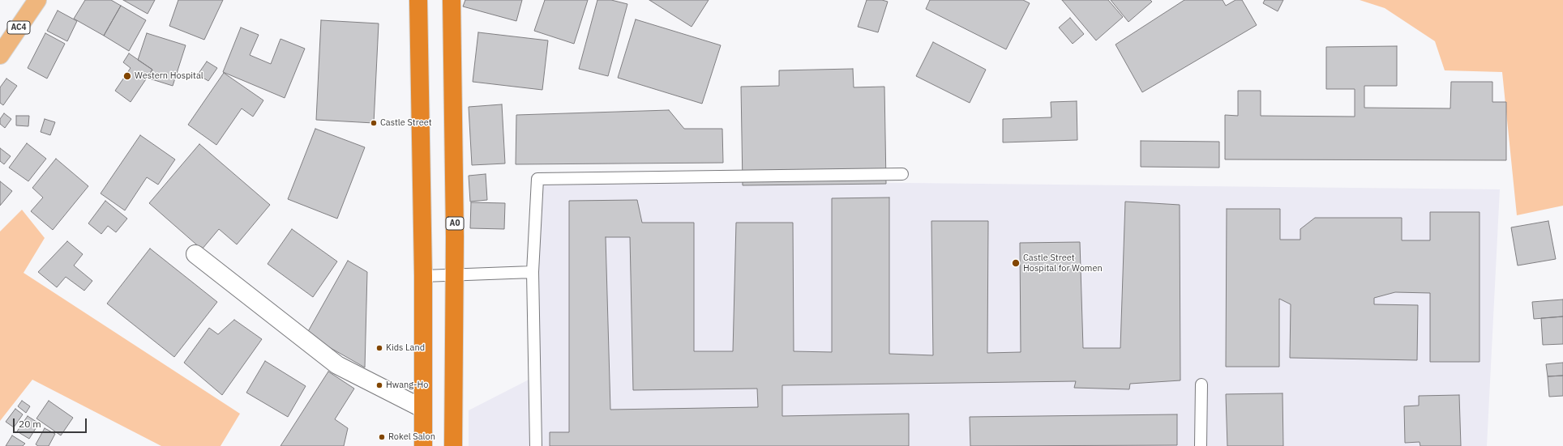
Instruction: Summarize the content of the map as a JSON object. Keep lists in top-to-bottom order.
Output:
{
  "streets": {
    "highway": ["A0"],
    "main road": ["AC4"]
  },
  "places": [
    "Western Hospital",
    "Castle Street",
    "Castle Street Hospital for Women",
    "Kids Land",
    "Hwang-Ho",
    "Rokel Salon"
  ],
  "scale_bar": "20 m"
}
